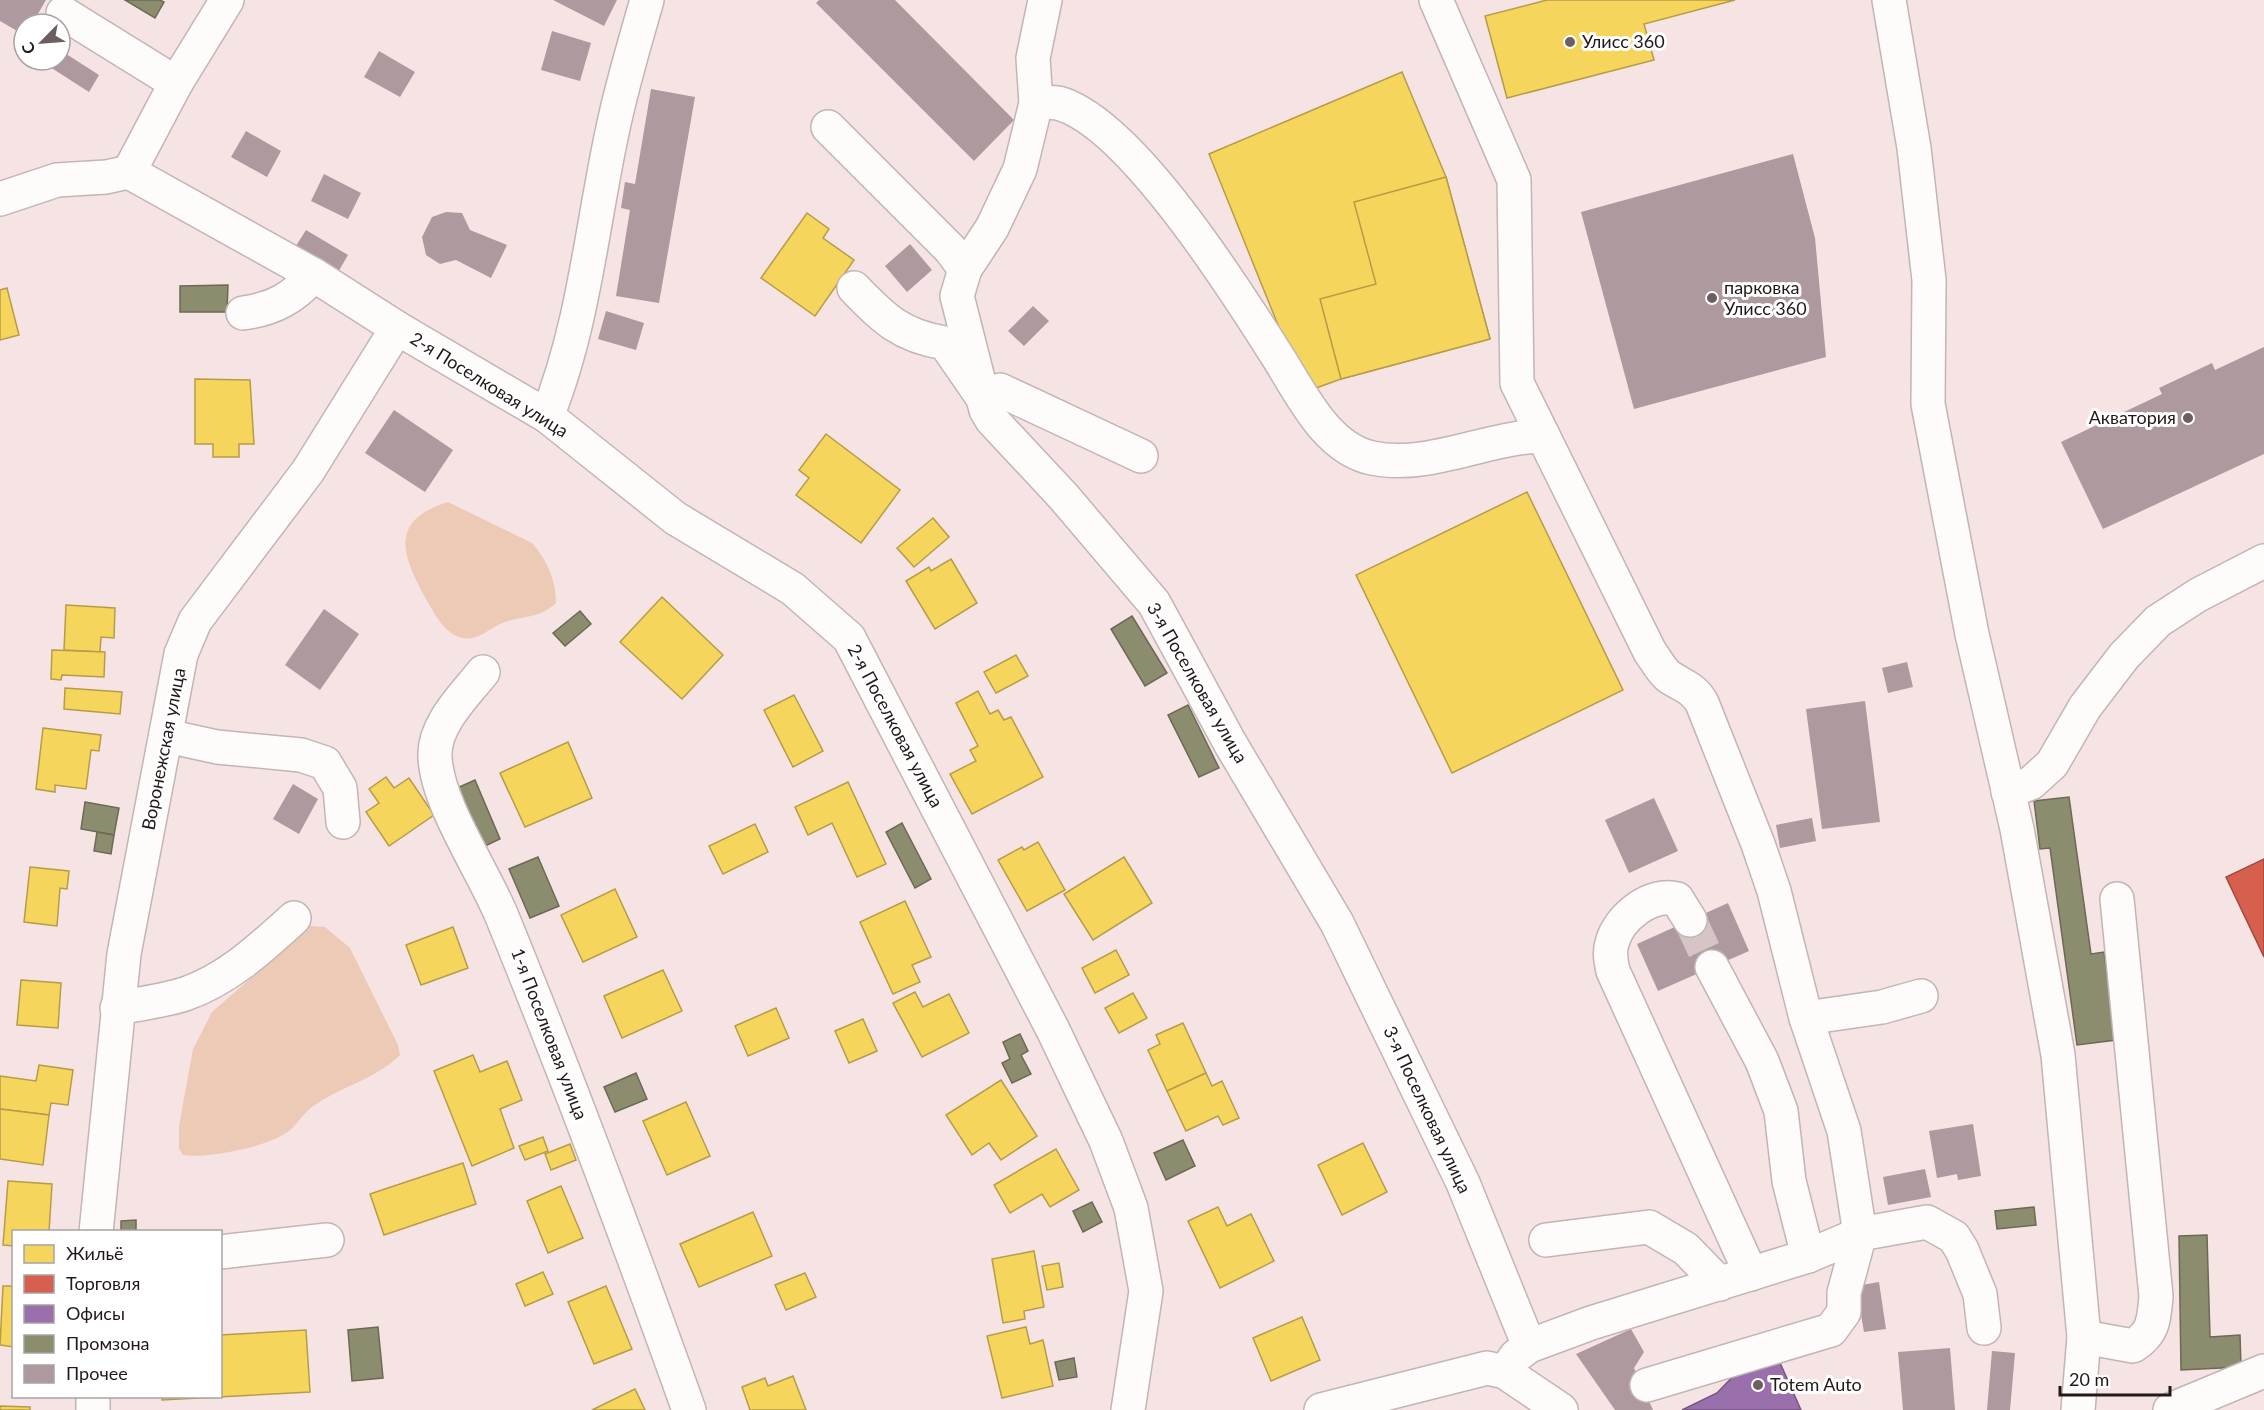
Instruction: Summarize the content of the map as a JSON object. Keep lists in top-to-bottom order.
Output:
{
  "streets": {
    "street": [
      "2-я Поселковая улица",
      "3-я Поселковая улица",
      "Воронежская улица",
      "1-я Поселковая улица"
    ]
  },
  "crossings": [
    ["2-я Поселковая улица", "Воронежская улица"]
  ],
  "places": [
    "Улисс 360",
    "парковка Улисс 360",
    "Акватория",
    "Totem Auto"
  ],
  "legend": [
    "Жильё",
    "Торговля",
    "Офисы",
    "Промзона",
    "Прочее"
  ],
  "scale_bar": "20 m",
  "north": "bottom left"
}
